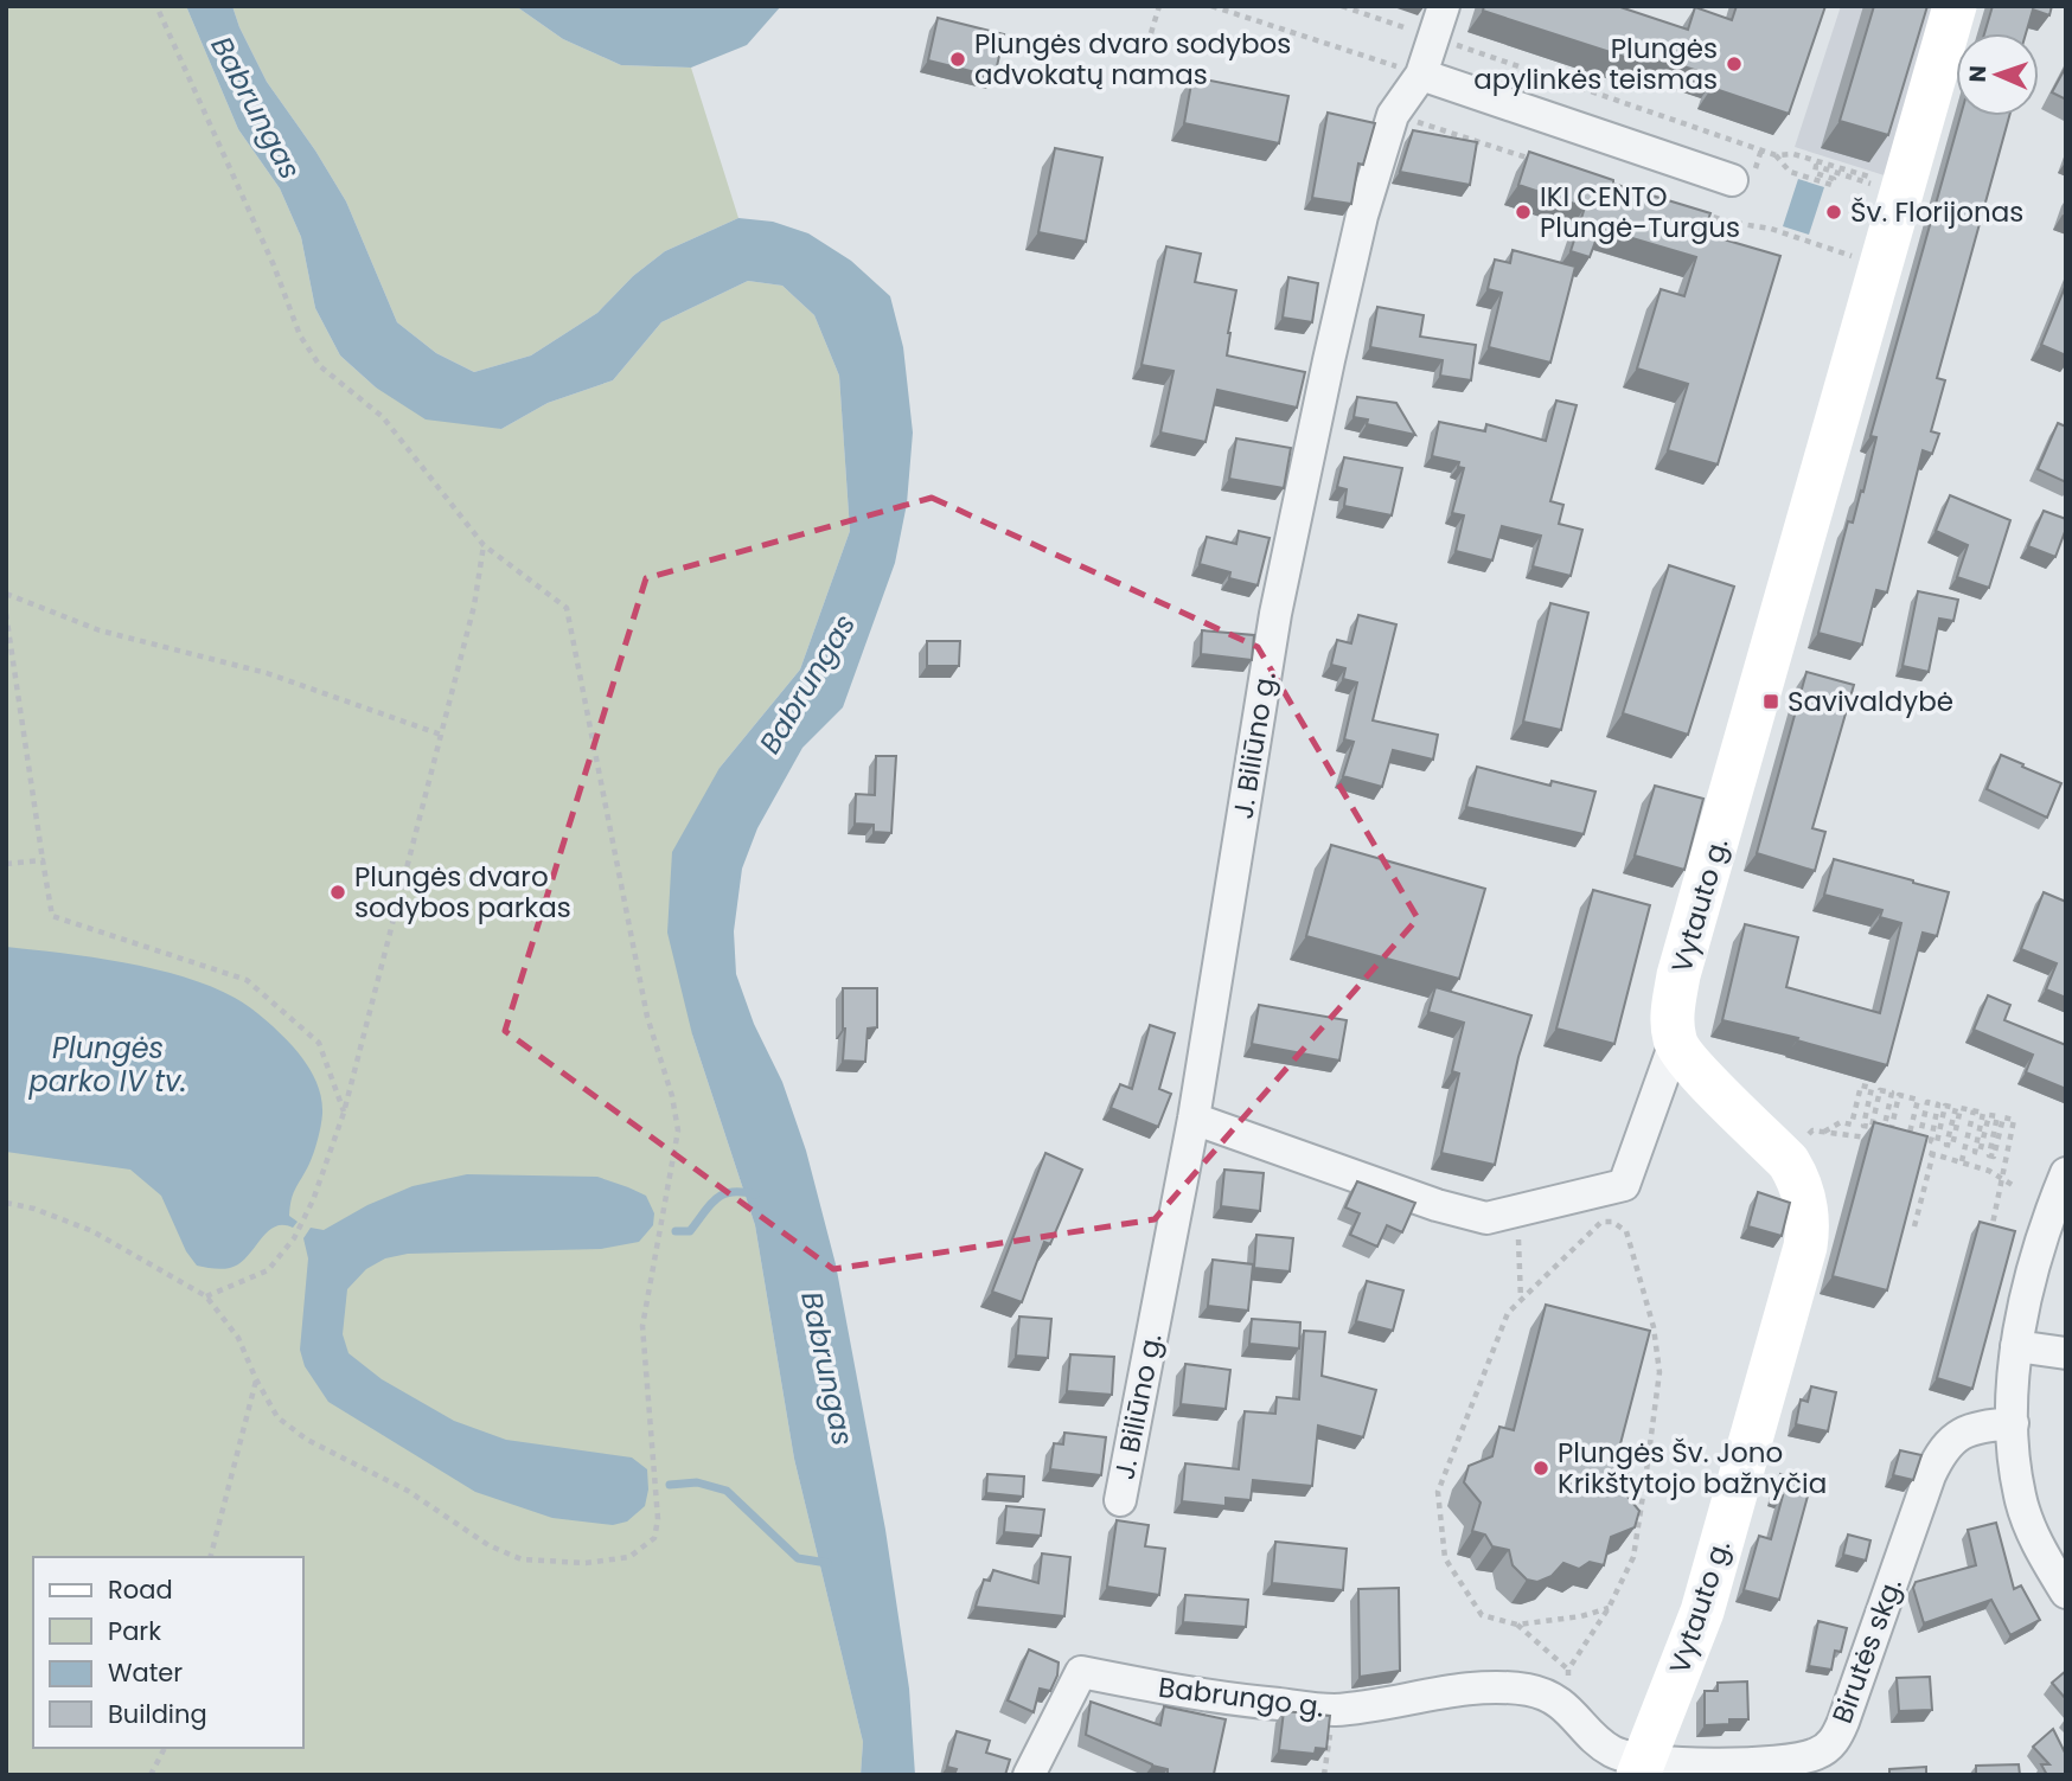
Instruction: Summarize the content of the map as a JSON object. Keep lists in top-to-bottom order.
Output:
{
  "streets": {
    "main road": ["Vytauto g."],
    "street": ["J. Biliūno g.", "Birutės skg.", "Babrungo g."]
  },
  "crossings": [
    ["Vytauto g.", "Birutės skg."],
    ["Vytauto g.", "Babrungo g."],
    ["Birutės skg.", "Babrungo g."]
  ],
  "water": ["Babrungas", "Plungės parko IV tv."],
  "places": {
    "other": [
      "Plungės dvaro sodybos advokatų namas",
      "Plungės apylinkės teismas",
      "IKI CENTO Plungė-Turgus",
      "Šv. Florijonas",
      "Plungės dvaro sodybos parkas",
      "Plungės Šv. Jono Krikštytojo bažnyčia"
    ],
    "transit": ["Savivaldybė"]
  },
  "legend": [
    "Road",
    "Park",
    "Water",
    "Building"
  ],
  "north": "left"
}
